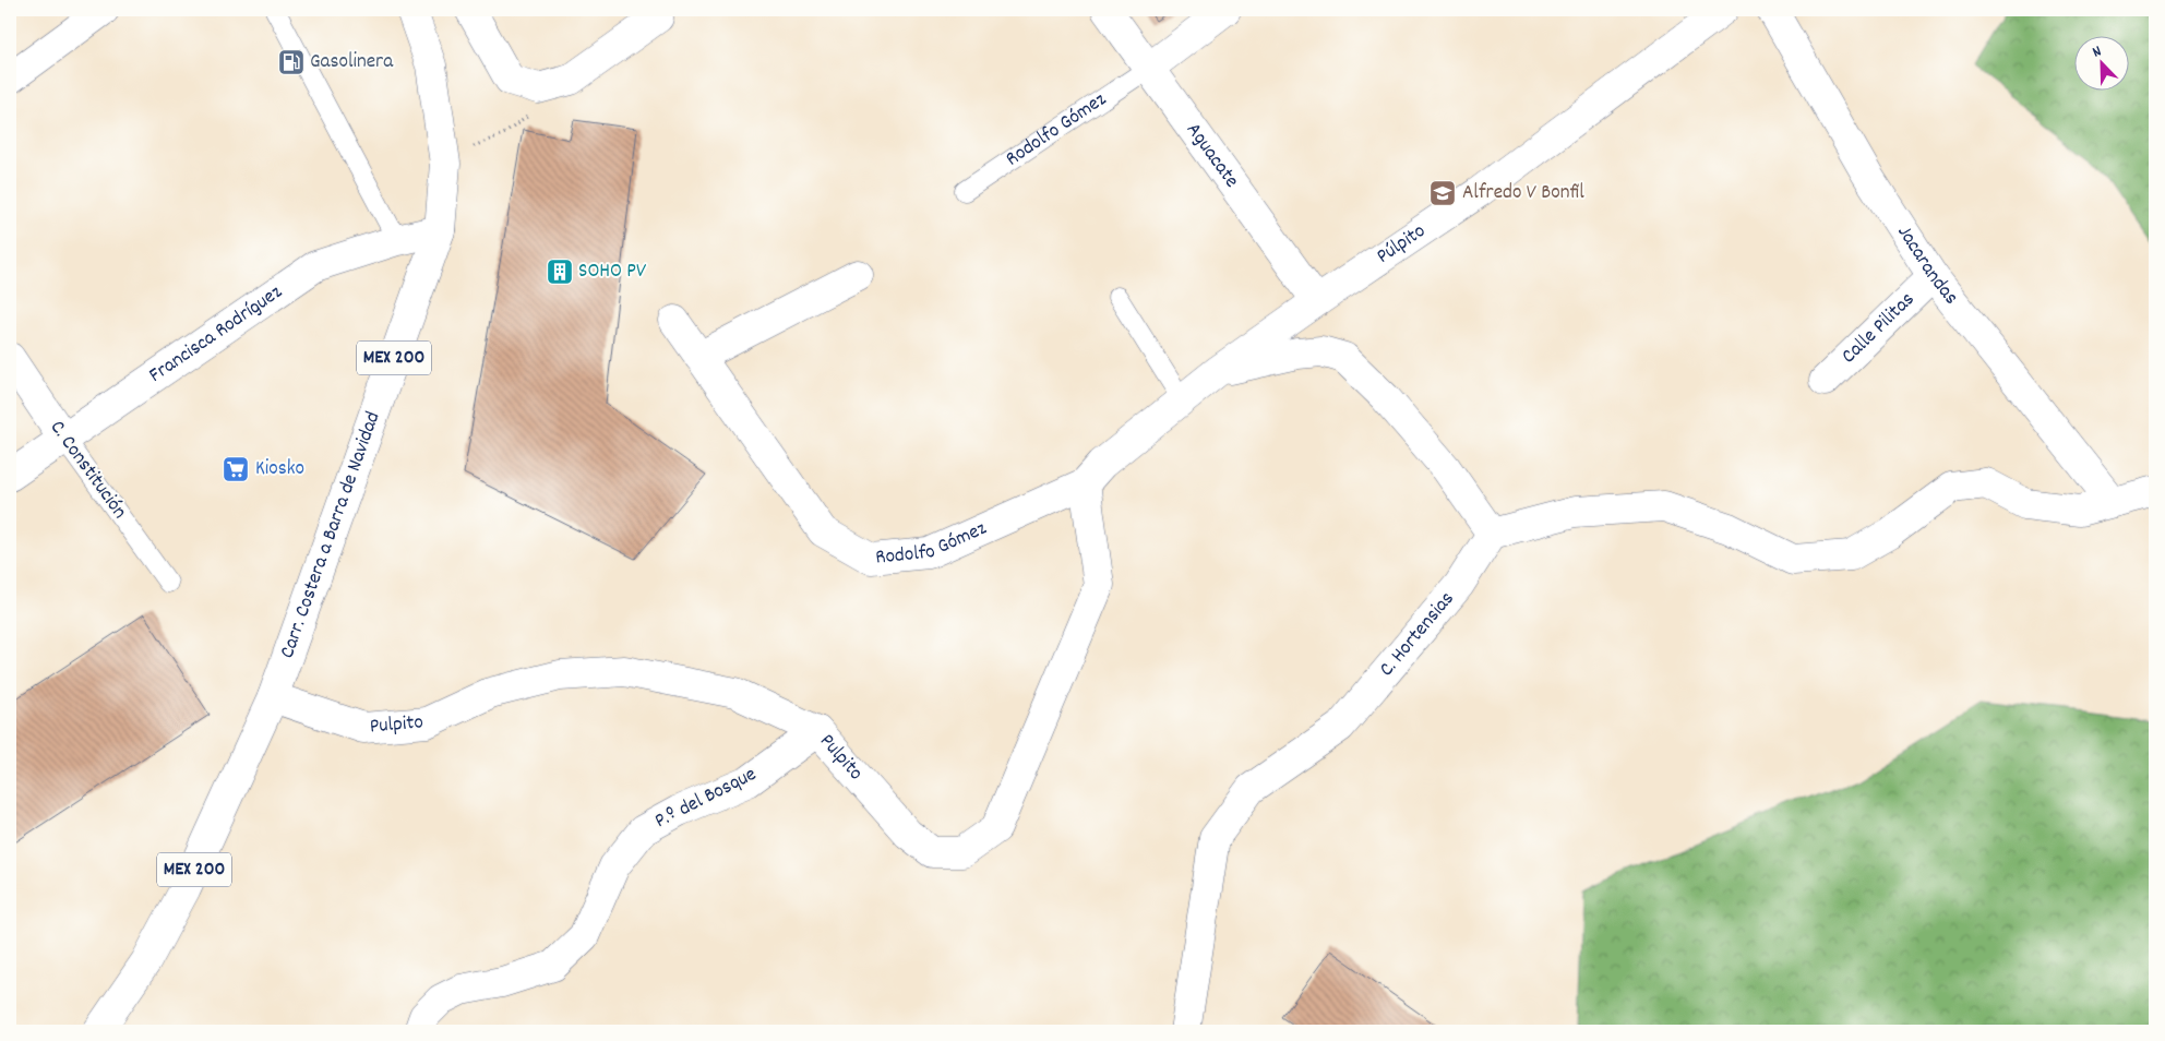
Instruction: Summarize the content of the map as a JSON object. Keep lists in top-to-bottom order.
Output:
{
  "streets": {
    "street": [
      "Rodolfo Gómez",
      "Aguacate",
      "Púlpito",
      "Jacarandas",
      "Calle Pilitas",
      "Francisca Rodríguez",
      "MEX 200",
      "C. Constitución",
      "Carr. Costera a Barra de Navidad",
      "C. Hortensias",
      "Pulpito",
      "P.º del Bosque"
    ]
  },
  "crossings": [
    ["Rodolfo Gómez", "Aguacate"],
    ["Rodolfo Gómez", "Púlpito"],
    ["Rodolfo Gómez", "Pulpito"],
    ["Aguacate", "Púlpito"],
    ["Púlpito", "Pulpito"],
    ["Jacarandas", "Calle Pilitas"],
    ["Francisca Rodríguez", "C. Constitución"],
    ["Francisca Rodríguez", "Carr. Costera a Barra de Navidad"],
    ["Carr. Costera a Barra de Navidad", "Pulpito"],
    ["Pulpito", "P.º del Bosque"]
  ],
  "places": {
    "fuel station": ["Gasolinera"],
    "school or university": ["Alfredo V Bonfil"],
    "building": ["SOHO PV"],
    "supermarket": ["Kiosko"]
  },
  "north": "top left"
}
